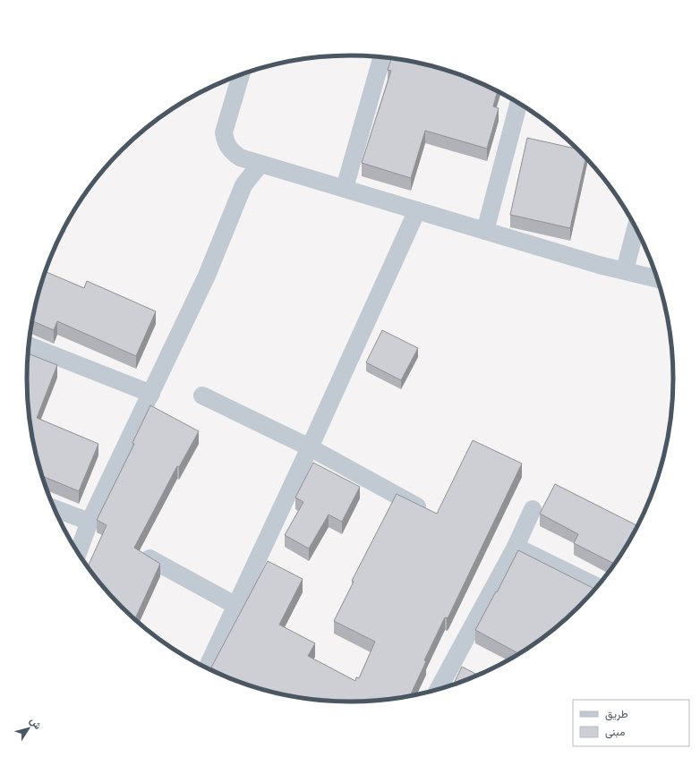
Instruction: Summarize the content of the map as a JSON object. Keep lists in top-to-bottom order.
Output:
{
  "legend": ["طريق", "مبنى"],
  "north": "top right"
}
